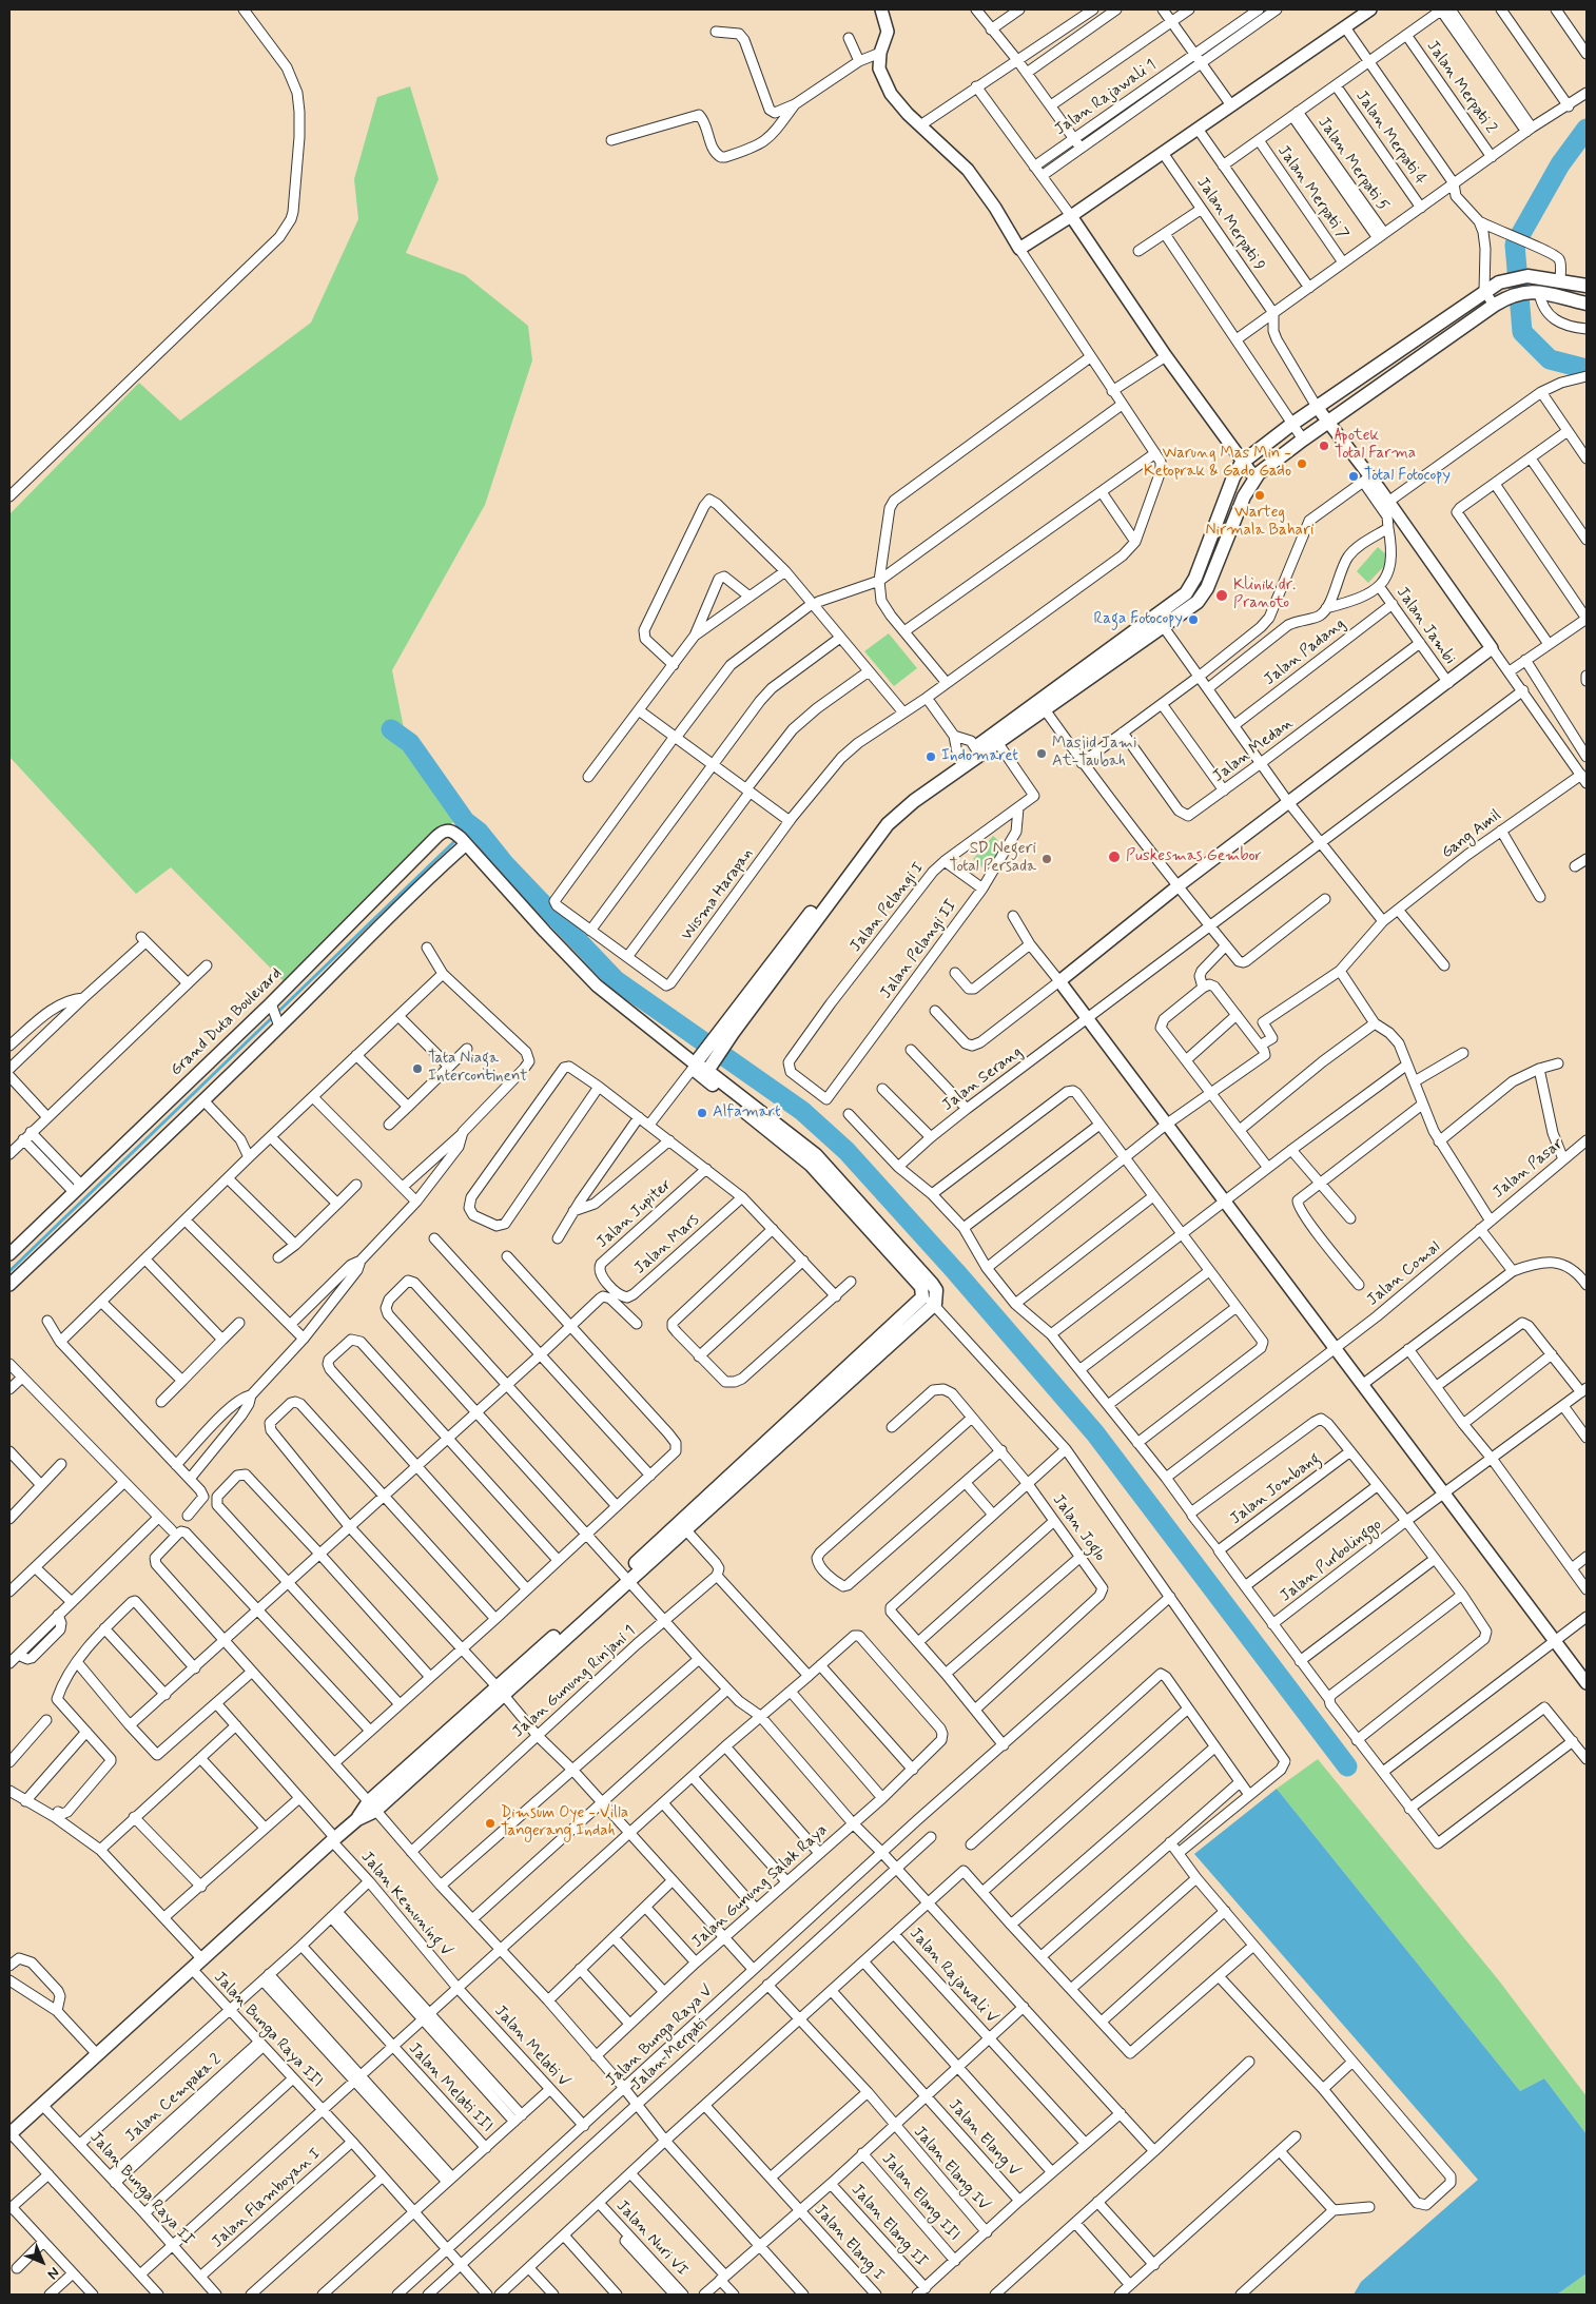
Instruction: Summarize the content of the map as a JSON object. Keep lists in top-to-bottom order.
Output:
{
  "streets": {
    "street": [
      "Jalan Merpati 2",
      "Jalan Rajawali 1",
      "Jalan Merpati 4",
      "Jalan Merpati 5",
      "Jalan Merpati 7",
      "Jalan Merpati 9",
      "Jalan Jambi",
      "Jalan Padang",
      "Jalan Medan",
      "Gang Amil",
      "Wisma Harapan",
      "Jalan Pelangi I",
      "Jalan Pelangi II",
      "Grand Duta Boulevard",
      "Jalan Serang",
      "Jalan Pasar",
      "Jalan Jupiter",
      "Jalan Mars",
      "Jalan Comal",
      "Jalan Jombang",
      "Jalan Joglo",
      "Jalan Purbolinggo",
      "Jalan Gunung Rinjani 1",
      "Jalan Gunung Salak Raya",
      "Jalan Kemuning V",
      "Jalan Rajawali V",
      "Jalan Bunga Raya III",
      "Jalan Bunga Raya V",
      "Jalan Melati V",
      "Jalan Merpati",
      "Jalan Melati III",
      "Jalan Cempaka 2",
      "Jalan Elang V",
      "Jalan Elang IV",
      "Jalan Bunga Raya II",
      "Jalan Elang III",
      "Jalan Flamboyan I",
      "Jalan Elang II",
      "Jalan Nuri VI",
      "Jalan Elang I"
    ]
  },
  "crossings": [
    ["Jalan Jambi", "Jalan Padang"],
    ["Jalan Jambi", "Jalan Medan"],
    ["Jalan Pelangi I", "Jalan Pelangi II"],
    ["Jalan Pasar", "Jalan Comal"],
    ["Jalan Jupiter", "Jalan Mars"],
    ["Jalan Kemuning V", "Jalan Melati V"],
    ["Jalan Bunga Raya III", "Jalan Bunga Raya V"],
    ["Jalan Bunga Raya III", "Jalan Merpati"],
    ["Jalan Bunga Raya III", "Jalan Cempaka 2"],
    ["Jalan Bunga Raya III", "Jalan Flamboyan I"],
    ["Jalan Bunga Raya V", "Jalan Melati V"],
    ["Jalan Merpati", "Jalan Elang IV"],
    ["Jalan Cempaka 2", "Jalan Bunga Raya II"],
    ["Jalan Bunga Raya II", "Jalan Flamboyan I"]
  ],
  "places": [
    "Apotek Total Farma",
    "Warung Mas Min - Ketoprak & Gado Gado",
    "Total Fotocopy",
    "Warteg Nirmala Bahari",
    "Klinik dr. Pranoto",
    "Raga Fotocopy",
    "Masjid Jami At-Taubah",
    "Indomaret",
    "Puskesmas Gembor",
    "SD Negeri Total Persada",
    "Tata Niaga Intercontinent",
    "Alfamart",
    "Dimsum Oye - Villa Tangerang Indah"
  ],
  "north": "bottom right"
}
